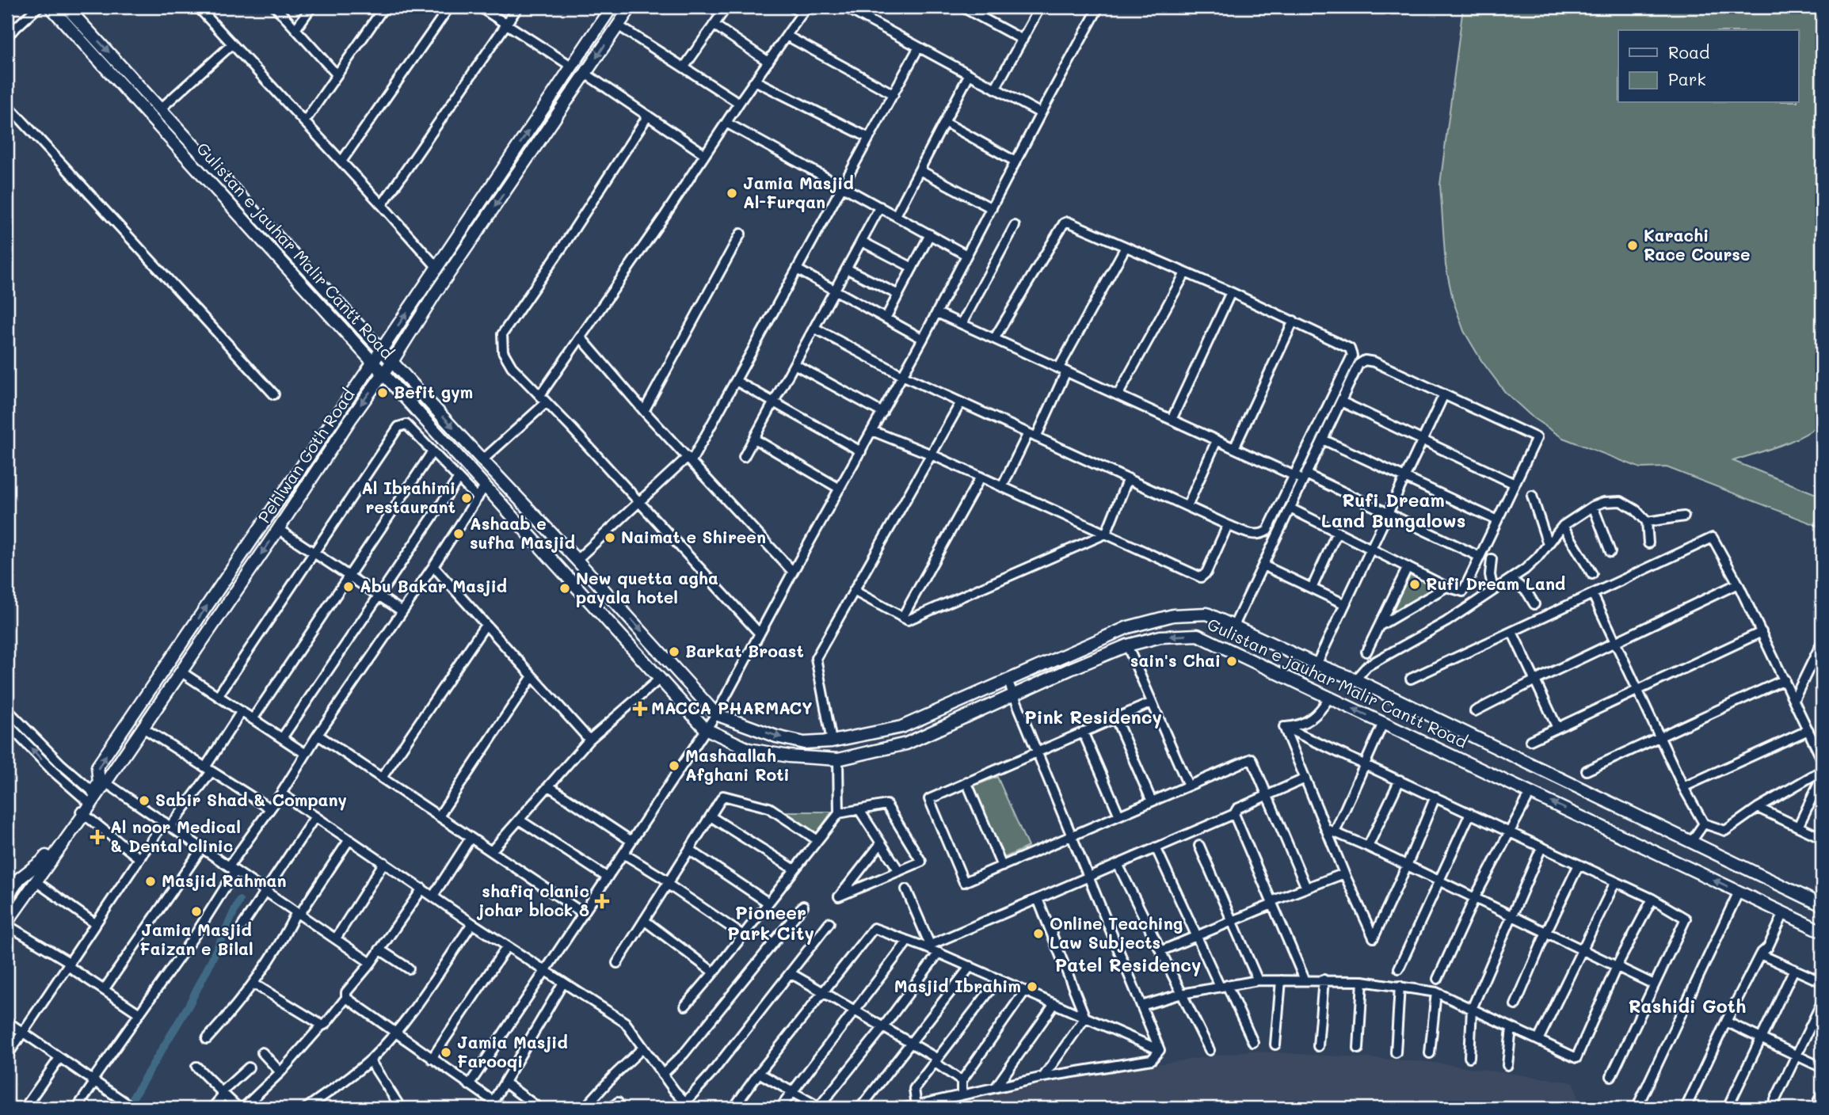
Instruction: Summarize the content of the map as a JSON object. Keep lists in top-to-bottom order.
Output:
{
  "streets": {
    "main road": ["Gulistan e jauhar Malir Cantt Road", "Pehlwan Goth Road"]
  },
  "crossings": [
    ["Gulistan e jauhar Malir Cantt Road", "Pehlwan Goth Road"]
  ],
  "districts": [
    "Rufi Dream Land Bungalows",
    "Pink Residency",
    "Pioneer Park City",
    "Patel Residency",
    "Rashidi Goth"
  ],
  "places": {
    "other": [
      "Jamia Masjid Al-Furqan",
      "Karachi Race Course",
      "Befit gym",
      "Al Ibrahimi restaurant",
      "Ashaab e sufha Masjid",
      "Naimat e Shireen",
      "Rufi Dream Land",
      "Abu Bakar Masjid",
      "New quetta agha payala hotel",
      "Barkat Broast",
      "sain's Chai",
      "Mashaallah Afghani Roti",
      "Sabir Shad & Company",
      "Masjid Rahman",
      "Jamia Masjid Faizan e Bilal",
      "Online Teaching Law Subjects",
      "Masjid Ibrahim",
      "Jamia Masjid Farooqi"
    ],
    "health": ["MACCA PHARMACY", "Al noor Medical & Dental clinic", "shafiq clanic johar block 8"]
  },
  "legend": ["Road", "Park"]
}
